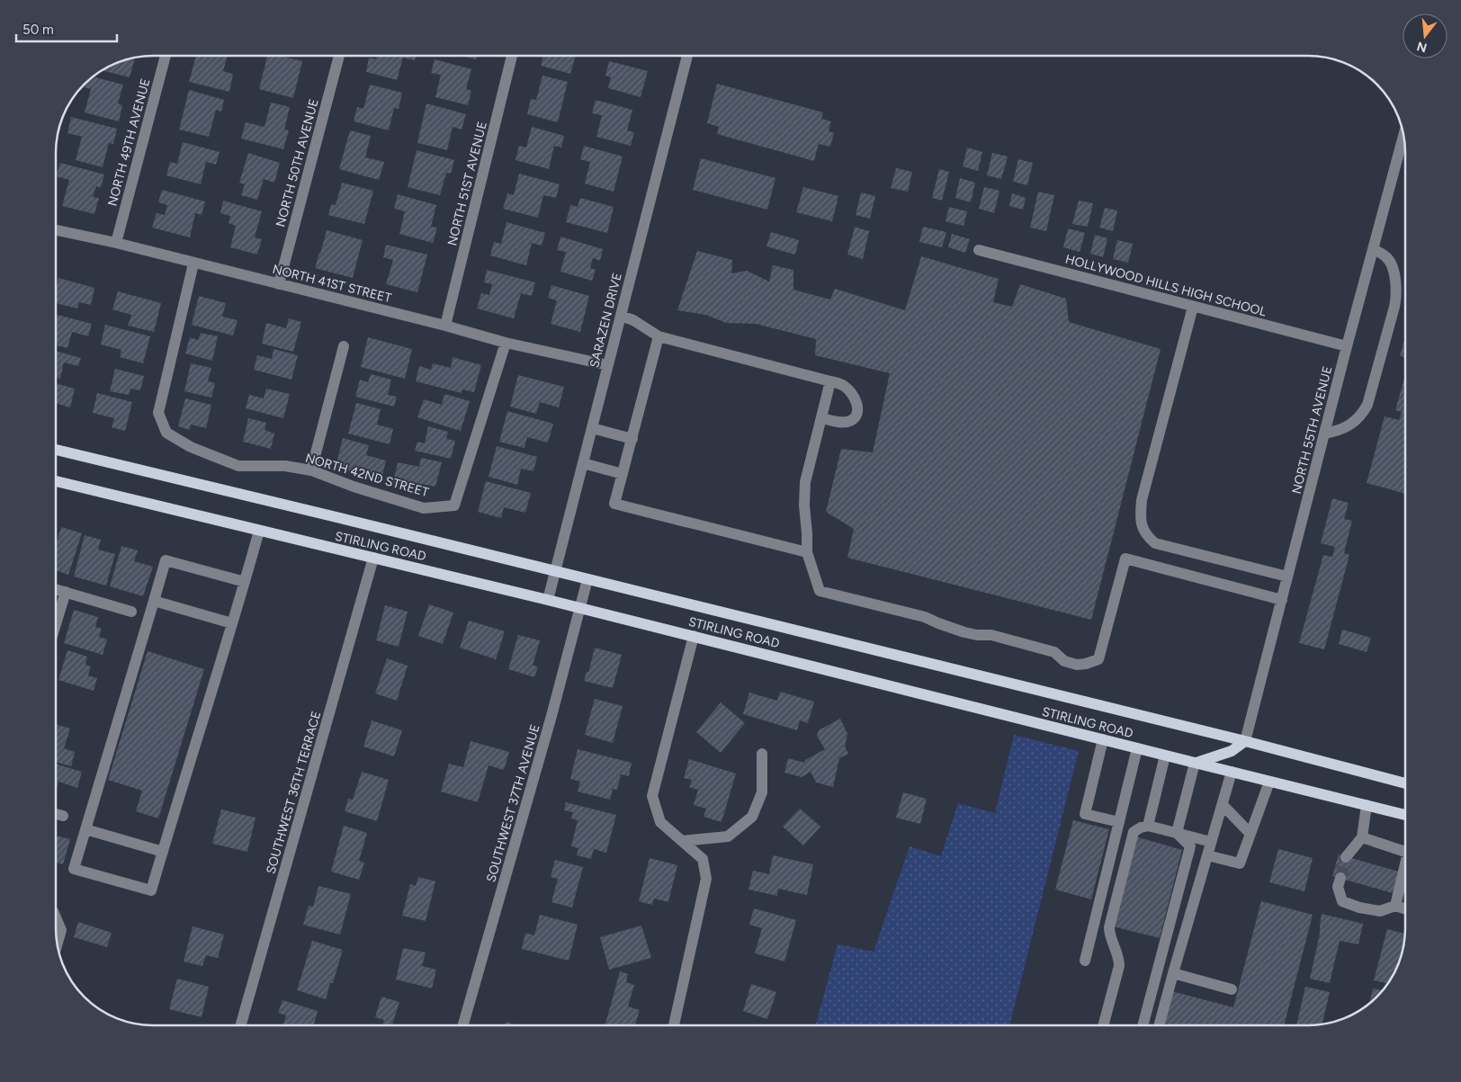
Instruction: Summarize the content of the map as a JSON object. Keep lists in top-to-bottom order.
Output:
{
  "streets": {
    "main road": ["STIRLING ROAD"],
    "street": [
      "NORTH 49TH AVENUE",
      "NORTH 50TH AVENUE",
      "NORTH 51ST AVENUE",
      "NORTH 41ST STREET",
      "HOLLYWOOD HILLS HIGH SCHOOL",
      "SARAZEN DRIVE",
      "NORTH 55TH AVENUE",
      "NORTH 42ND STREET",
      "SOUTHWEST 36TH TERRACE",
      "SOUTHWEST 37TH AVENUE"
    ]
  },
  "crossings": [
    ["NORTH 49TH AVENUE", "NORTH 41ST STREET"],
    ["NORTH 50TH AVENUE", "NORTH 41ST STREET"],
    ["NORTH 51ST AVENUE", "NORTH 41ST STREET"],
    ["NORTH 41ST STREET", "SARAZEN DRIVE"],
    ["NORTH 41ST STREET", "NORTH 42ND STREET"],
    ["HOLLYWOOD HILLS HIGH SCHOOL", "NORTH 55TH AVENUE"],
    ["SARAZEN DRIVE", "STIRLING ROAD"],
    ["NORTH 55TH AVENUE", "STIRLING ROAD"],
    ["STIRLING ROAD", "SOUTHWEST 36TH TERRACE"],
    ["STIRLING ROAD", "SOUTHWEST 37TH AVENUE"]
  ],
  "scale_bar": "50 m",
  "north": "bottom"
}
